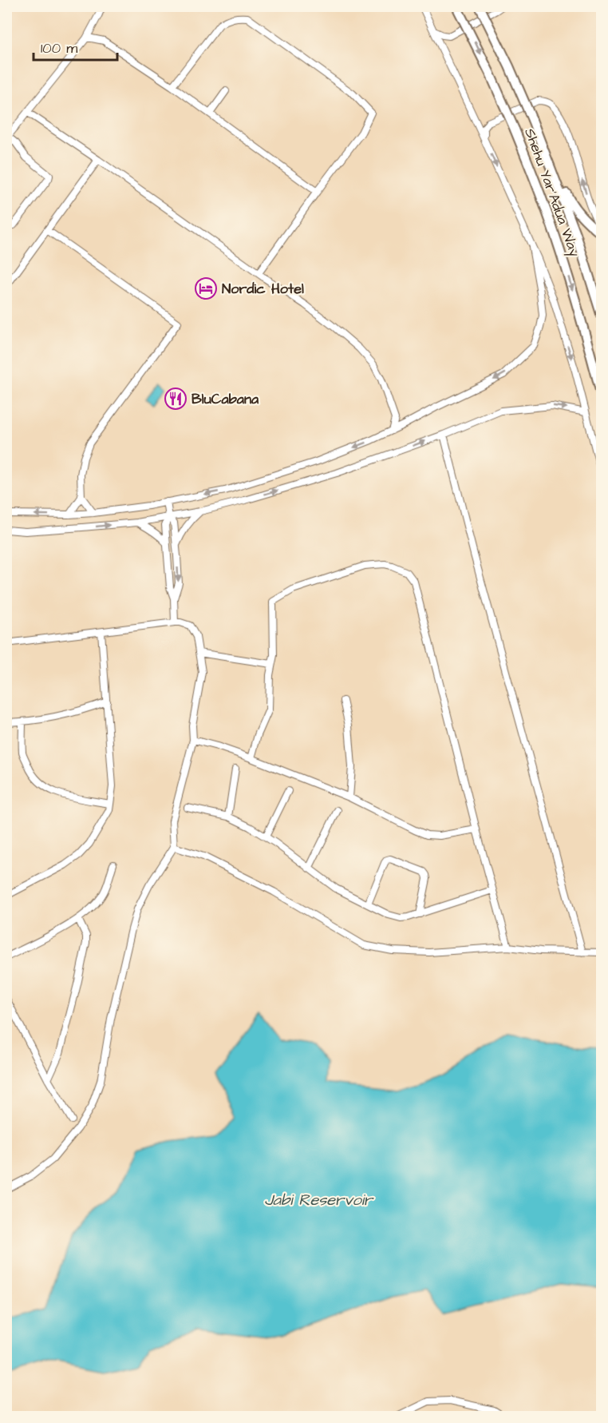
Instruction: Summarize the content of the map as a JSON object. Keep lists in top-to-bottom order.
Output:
{
  "streets": {
    "highway": ["Shehu Yar'Adua Way"]
  },
  "water": ["Jabi Reservoir"],
  "places": {
    "hotel": ["Nordic Hotel"],
    "restaurant": ["BluCabana"]
  },
  "scale_bar": "100 m"
}
